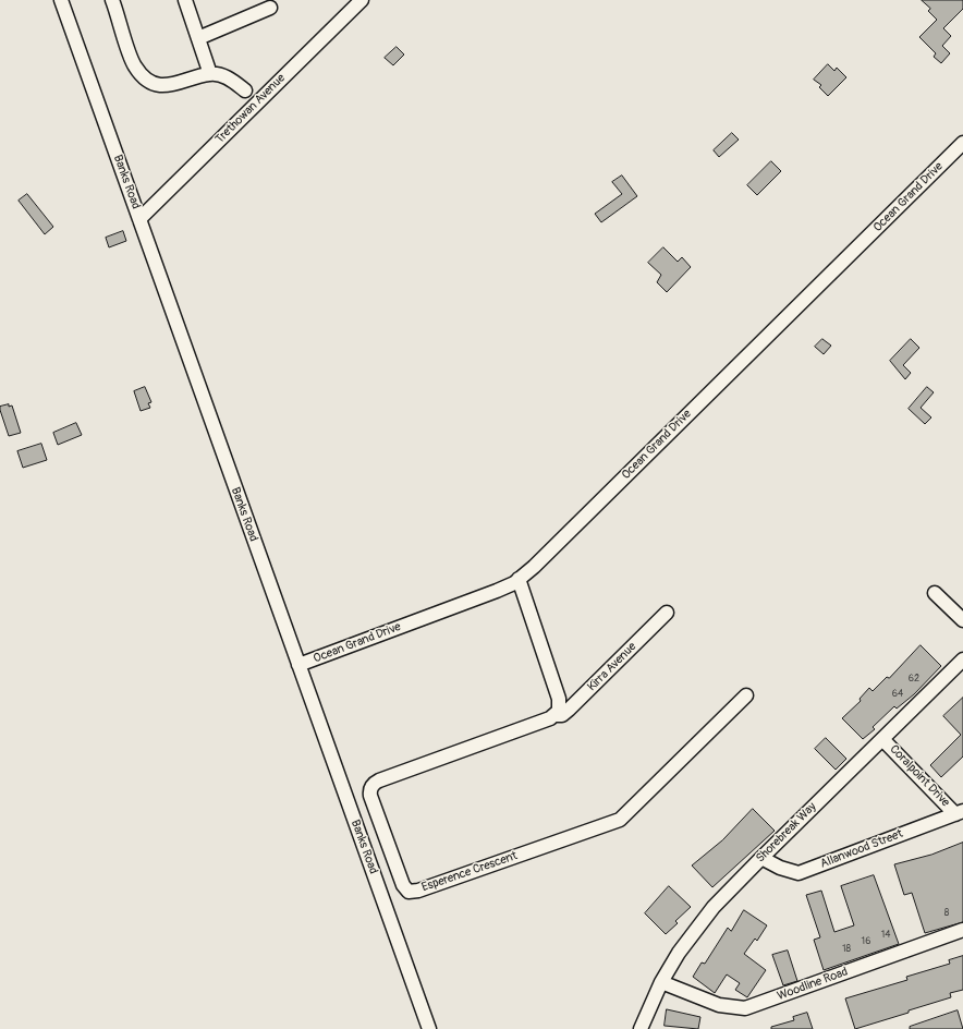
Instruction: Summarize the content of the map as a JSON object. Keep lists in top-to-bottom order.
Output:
{
  "streets": {
    "street": [
      "Trethowan Avenue",
      "Banks Road",
      "Ocean Grand Drive",
      "Kirra Avenue",
      "Coralpoint Drive",
      "Shorebreak Way",
      "Allanwood Street",
      "Esperence Crescent",
      "Woodline Road"
    ]
  },
  "crossings": [
    ["Trethowan Avenue", "Banks Road"],
    ["Banks Road", "Ocean Grand Drive"],
    ["Kirra Avenue", "Esperence Crescent"],
    ["Coralpoint Drive", "Shorebreak Way"],
    ["Coralpoint Drive", "Allanwood Street"],
    ["Shorebreak Way", "Allanwood Street"],
    ["Shorebreak Way", "Woodline Road"]
  ],
  "house_numbers": [
    "62",
    "64",
    "8",
    "14",
    "16",
    "18"
  ]
}
